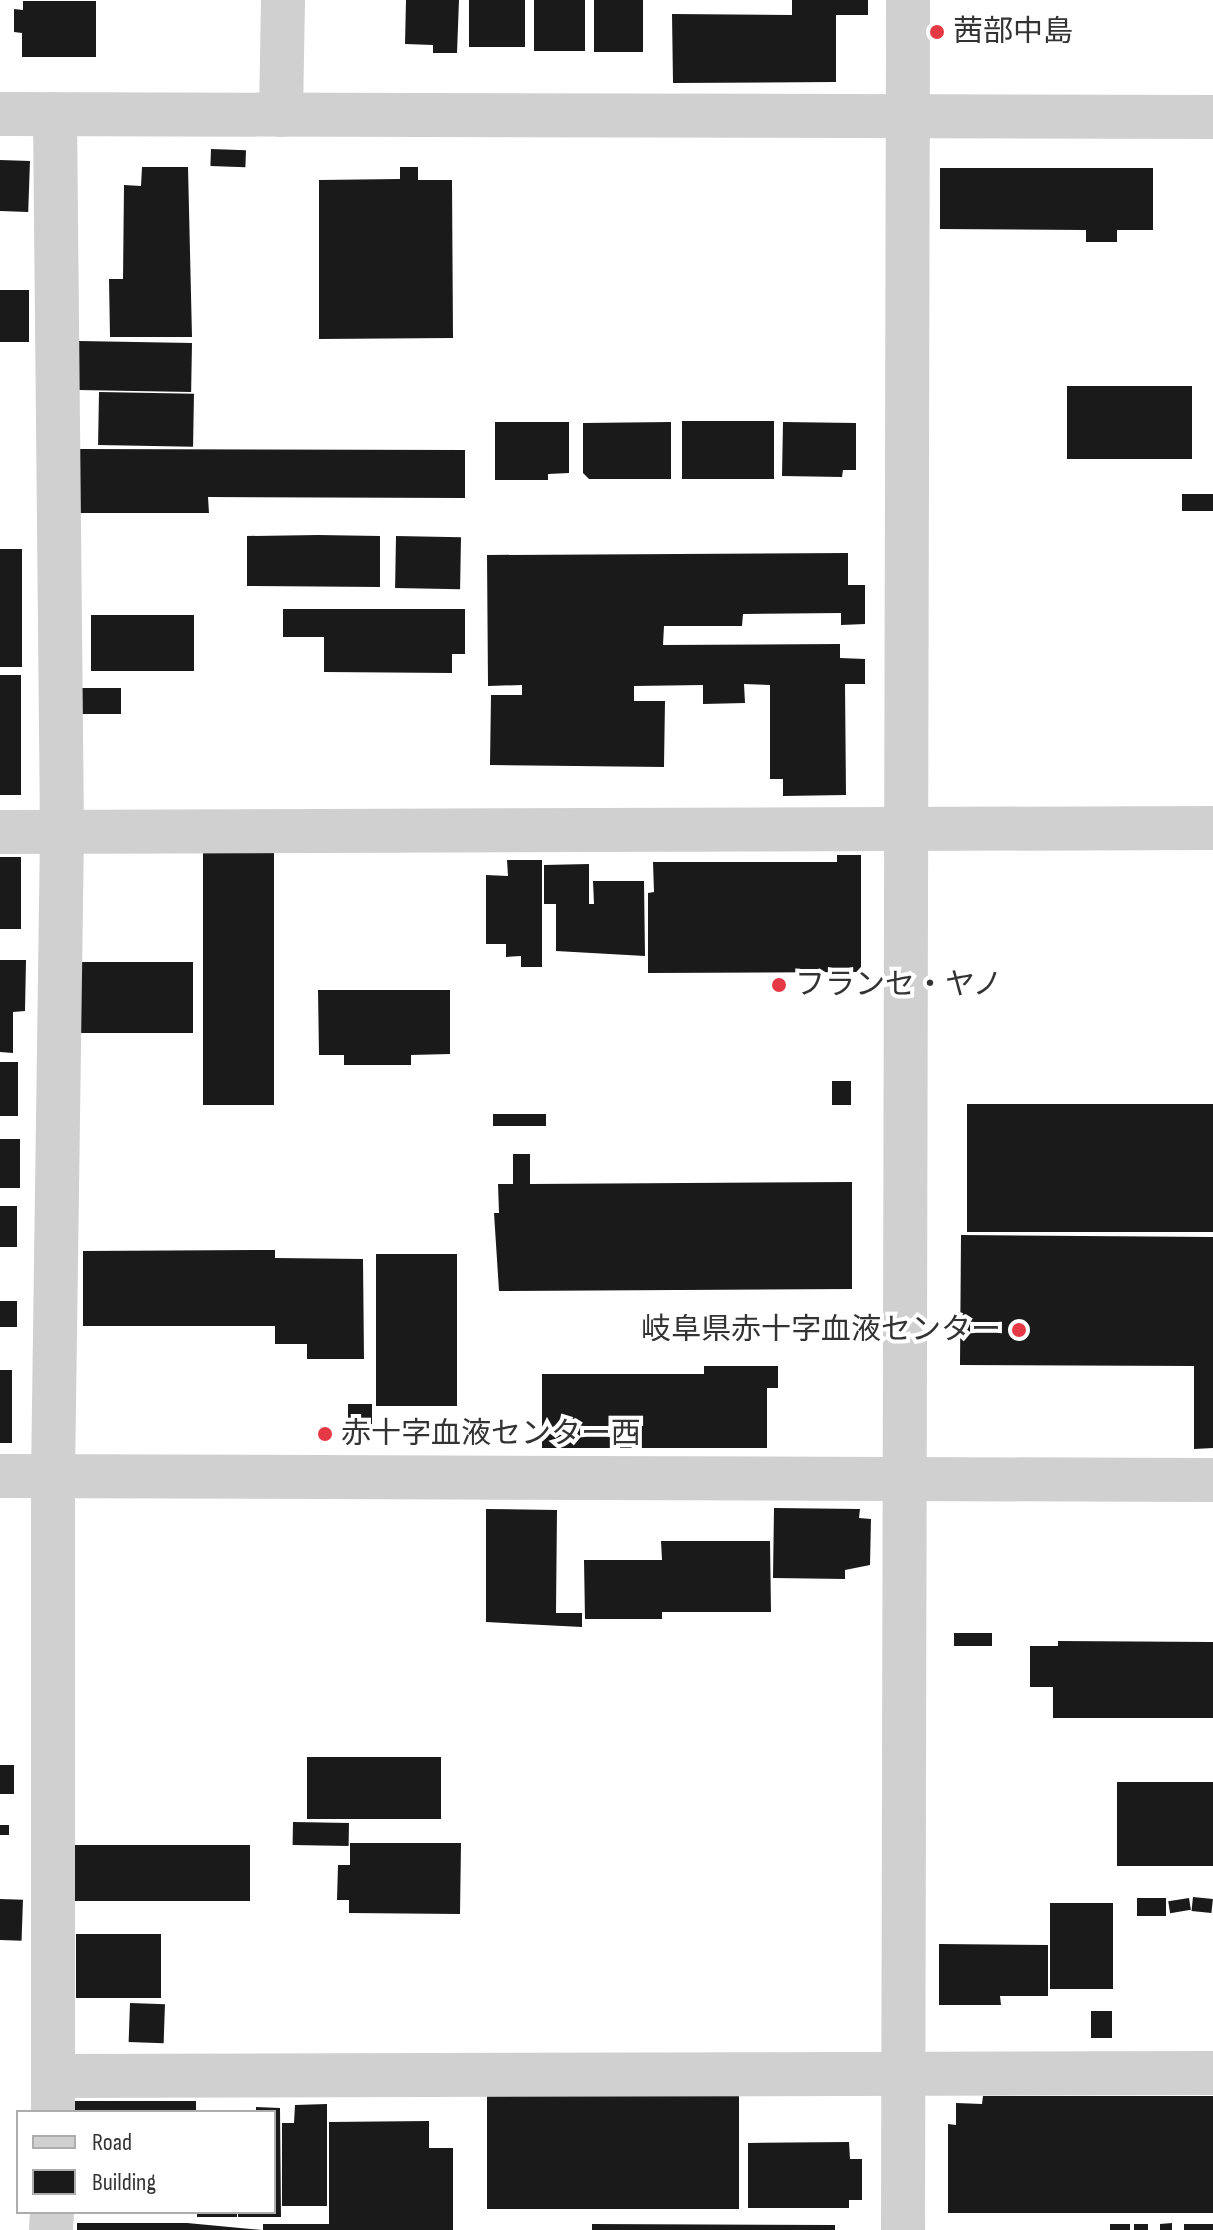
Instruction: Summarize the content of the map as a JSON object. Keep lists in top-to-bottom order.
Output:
{
  "places": [
    "茜部中島",
    "フランセ・ヤノ",
    "岐阜県赤十字血液センター",
    "赤十字血液センター西"
  ],
  "legend": ["Road", "Building"]
}
